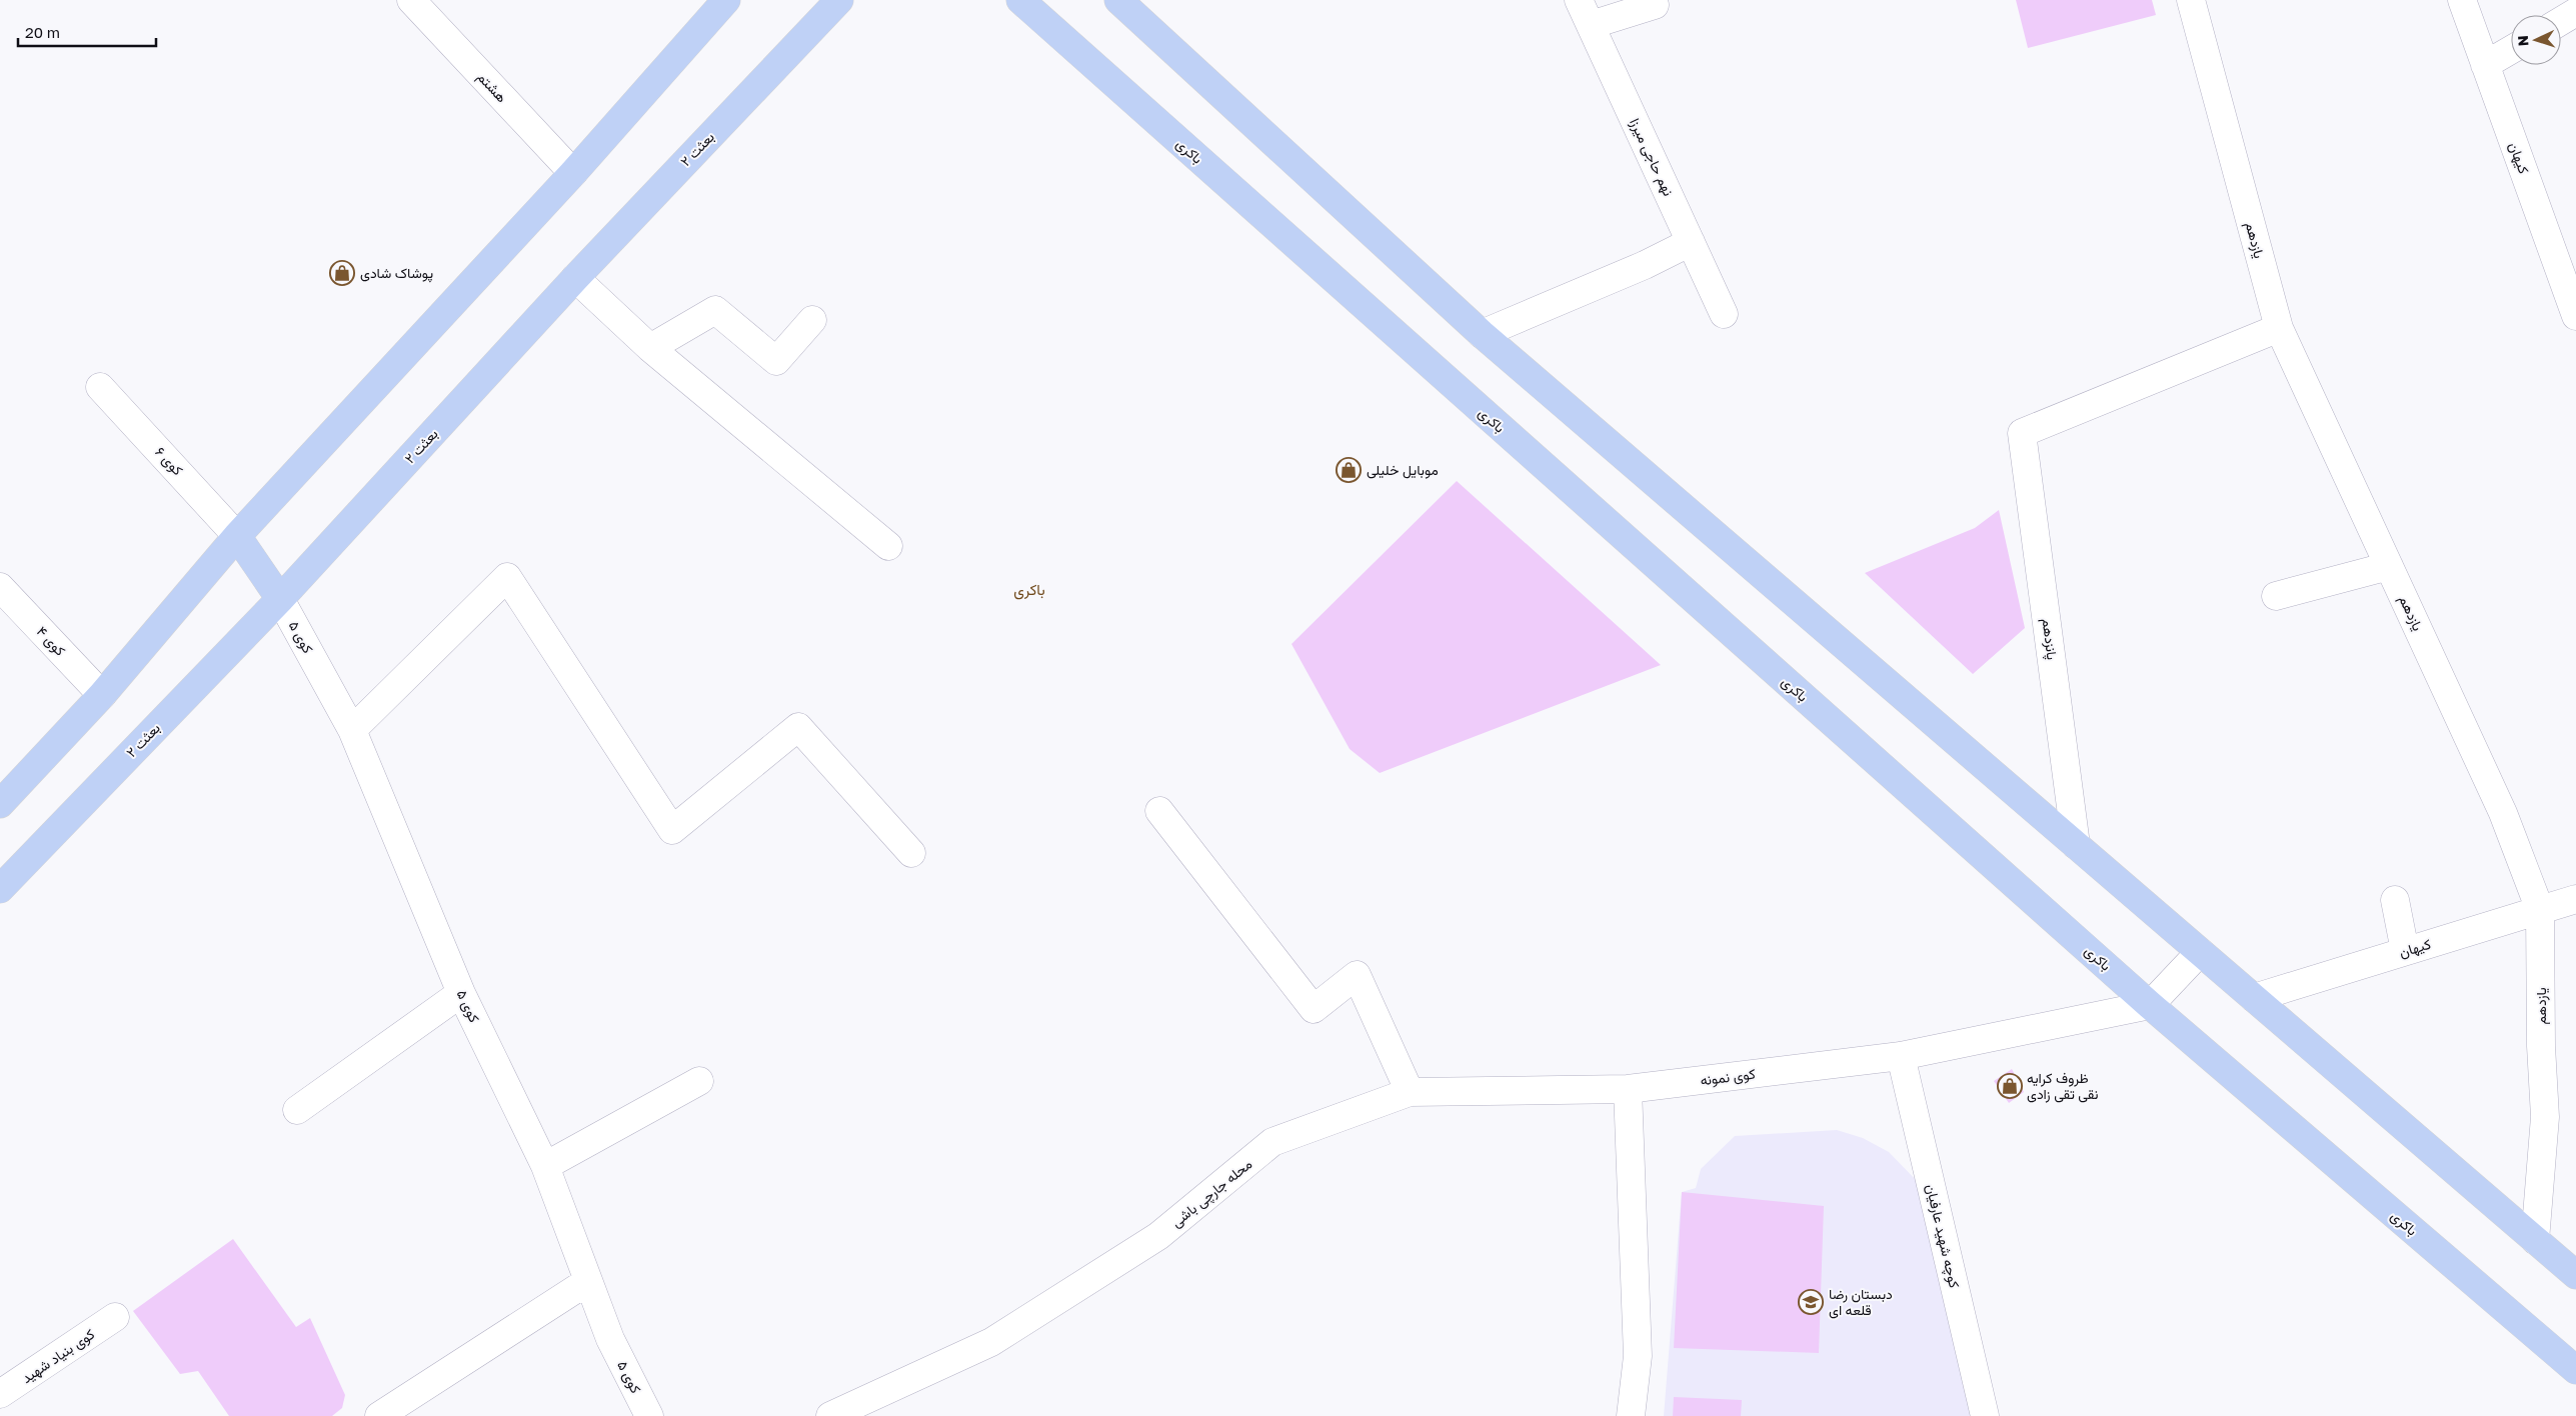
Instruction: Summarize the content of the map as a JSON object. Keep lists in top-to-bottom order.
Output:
{
  "streets": {
    "main road": ["بعثت ۲", "باکری"],
    "street": [
      "هشتم",
      "نهم حاجی میرزا",
      "کیهان",
      "یازدهم",
      "کوی ۶",
      "کوی ۵",
      "پانزدهم",
      "کوی ۴",
      "کوی نمونه",
      "محله جارچی باشی",
      "کوچه شهید عارفیان",
      "کوی بنیاد شهید"
    ]
  },
  "crossings": [
    ["بعثت ۲", "کوی ۵"],
    ["باکری", "کوی نمونه"],
    ["کیهان", "یازدهم"],
    ["یازدهم", "پانزدهم"],
    ["کوی نمونه", "محله جارچی باشی"],
    ["کوی نمونه", "کوچه شهید عارفیان"]
  ],
  "districts": ["باکری"],
  "places": {
    "shop": ["پوشاک شادی", "موبایل خلیلی", "ظروف کرایه نقی تقی زادی"],
    "school or university": ["دبستان رضا قلعه ای"]
  },
  "scale_bar": "20 m",
  "north": "left"
}
